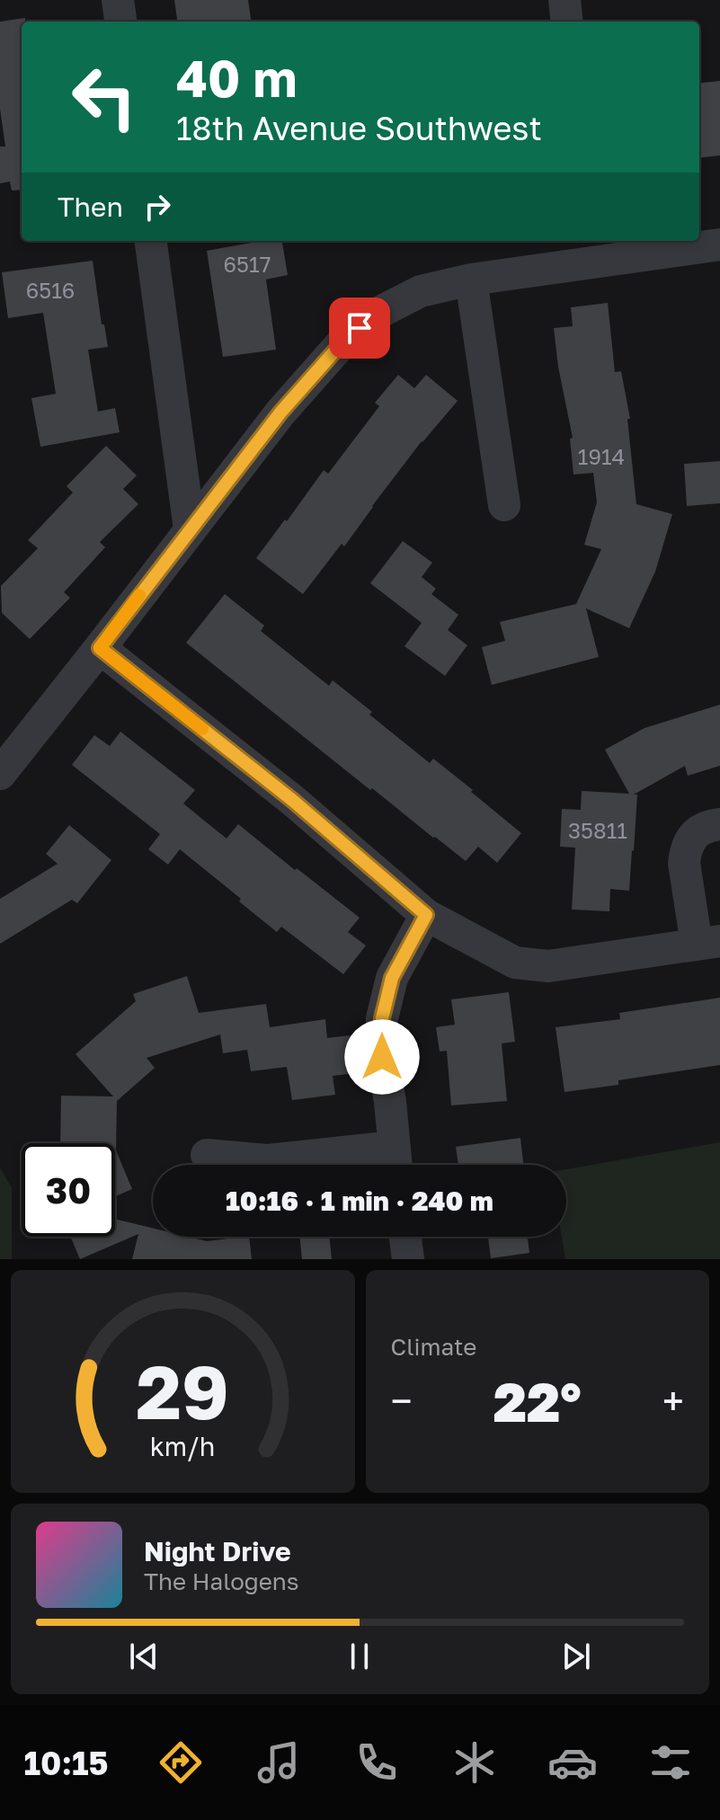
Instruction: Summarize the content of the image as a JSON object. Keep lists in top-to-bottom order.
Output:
{
  "house_numbers": [
    "6517",
    "6516",
    "1914",
    "35811"
  ],
  "page": {
    "turn": ["40 m", "18th Avenue Southwest"],
    "then": "Then",
    "limit": "30",
    "trip": "10:16 · 1 min · 240 m",
    "tile": "Climate",
    "heat": ["−", "22°", "+"],
    "song": ["Night Drive", "The Halogens"],
    "tabs": "10:15",
    "gauge": ["29", "km/h"]
  }
}
